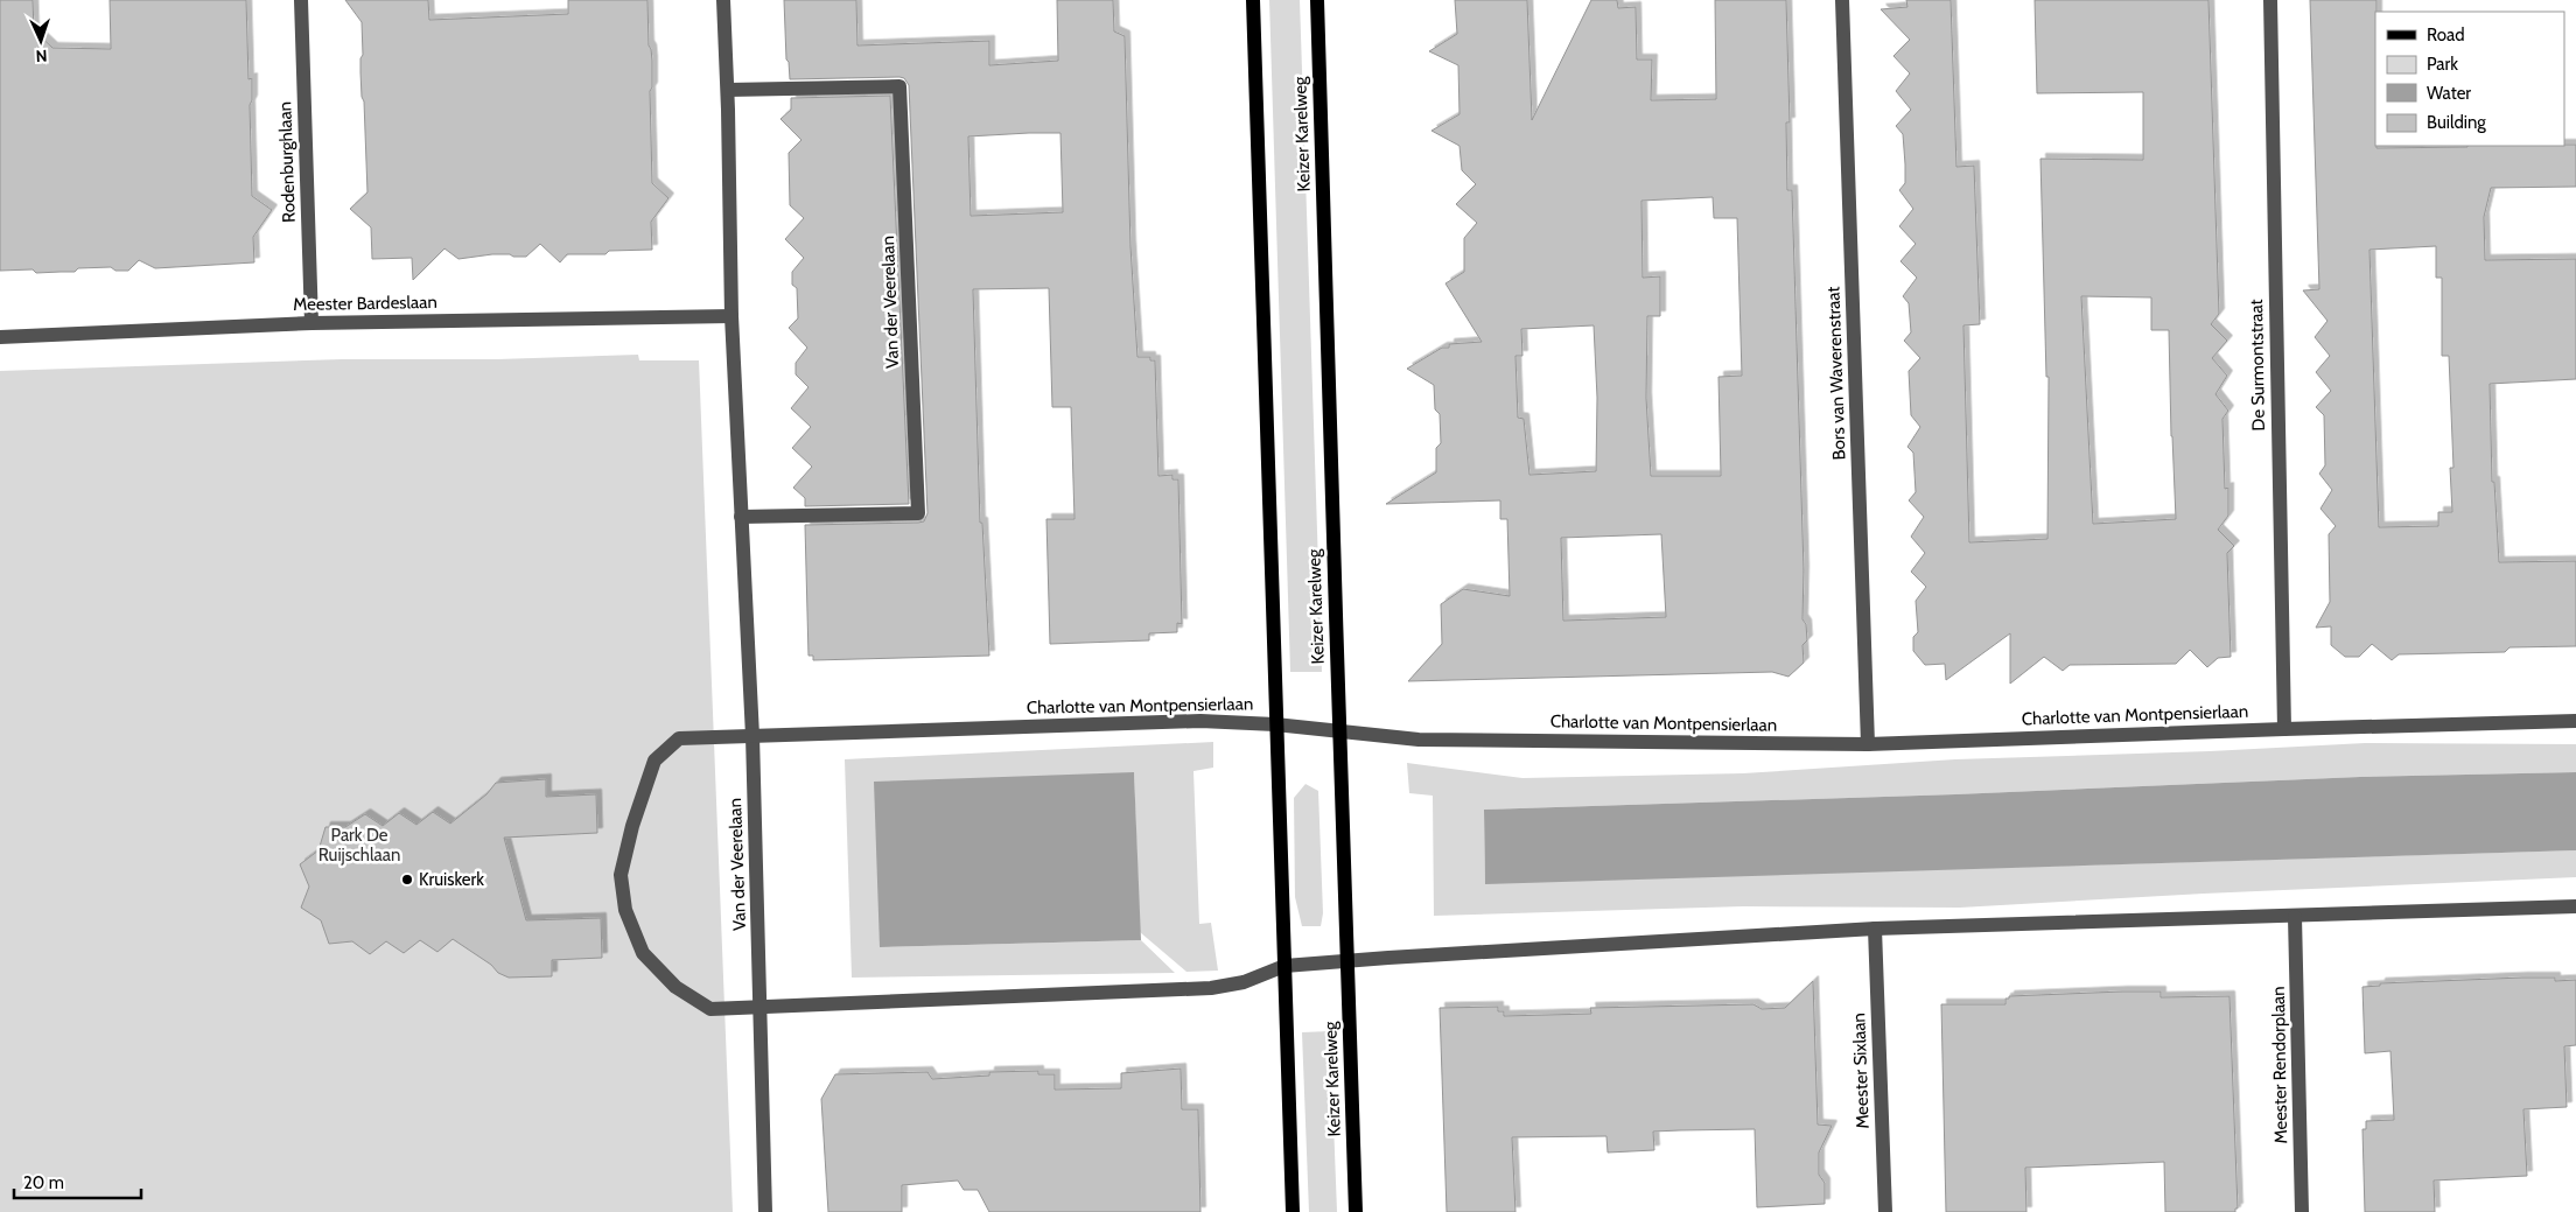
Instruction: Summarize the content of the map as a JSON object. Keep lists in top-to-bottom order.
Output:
{
  "streets": {
    "main road": ["Keizer Karelweg"],
    "street": [
      "Rodenburghlaan",
      "Van der Veerelaan",
      "Meester Bardeslaan",
      "De Surmontstraat",
      "Bors van Waverenstraat",
      "Charlotte van Montpensierlaan",
      "Meester Rendorplaan",
      "Meester Sixlaan"
    ]
  },
  "crossings": [
    ["Keizer Karelweg", "Charlotte van Montpensierlaan"],
    ["Rodenburghlaan", "Meester Bardeslaan"],
    ["Van der Veerelaan", "Meester Bardeslaan"],
    ["Van der Veerelaan", "Charlotte van Montpensierlaan"],
    ["De Surmontstraat", "Charlotte van Montpensierlaan"],
    ["Bors van Waverenstraat", "Charlotte van Montpensierlaan"]
  ],
  "parks": ["Park De Ruijschlaan"],
  "places": ["Kruiskerk"],
  "legend": [
    "Road",
    "Park",
    "Water",
    "Building"
  ],
  "scale_bar": "20 m",
  "north": "bottom"
}
